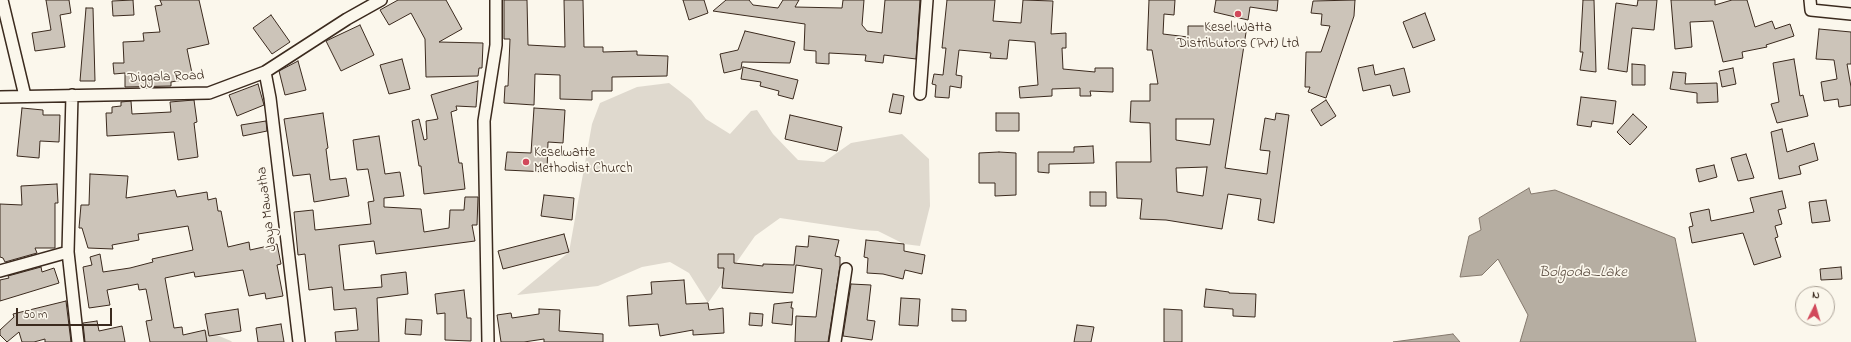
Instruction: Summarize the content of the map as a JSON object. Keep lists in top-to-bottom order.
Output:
{
  "streets": {
    "street": ["Diggala Road", "Jaya Mawatha"]
  },
  "crossings": [
    ["Diggala Road", "Jaya Mawatha"]
  ],
  "water": ["Bolgoda_Lake"],
  "places": ["Kesel Watta Distributors (Pvt) Ltd", "Keselwatte Methodist Church"],
  "scale_bar": "50 m",
  "north": "top"
}
